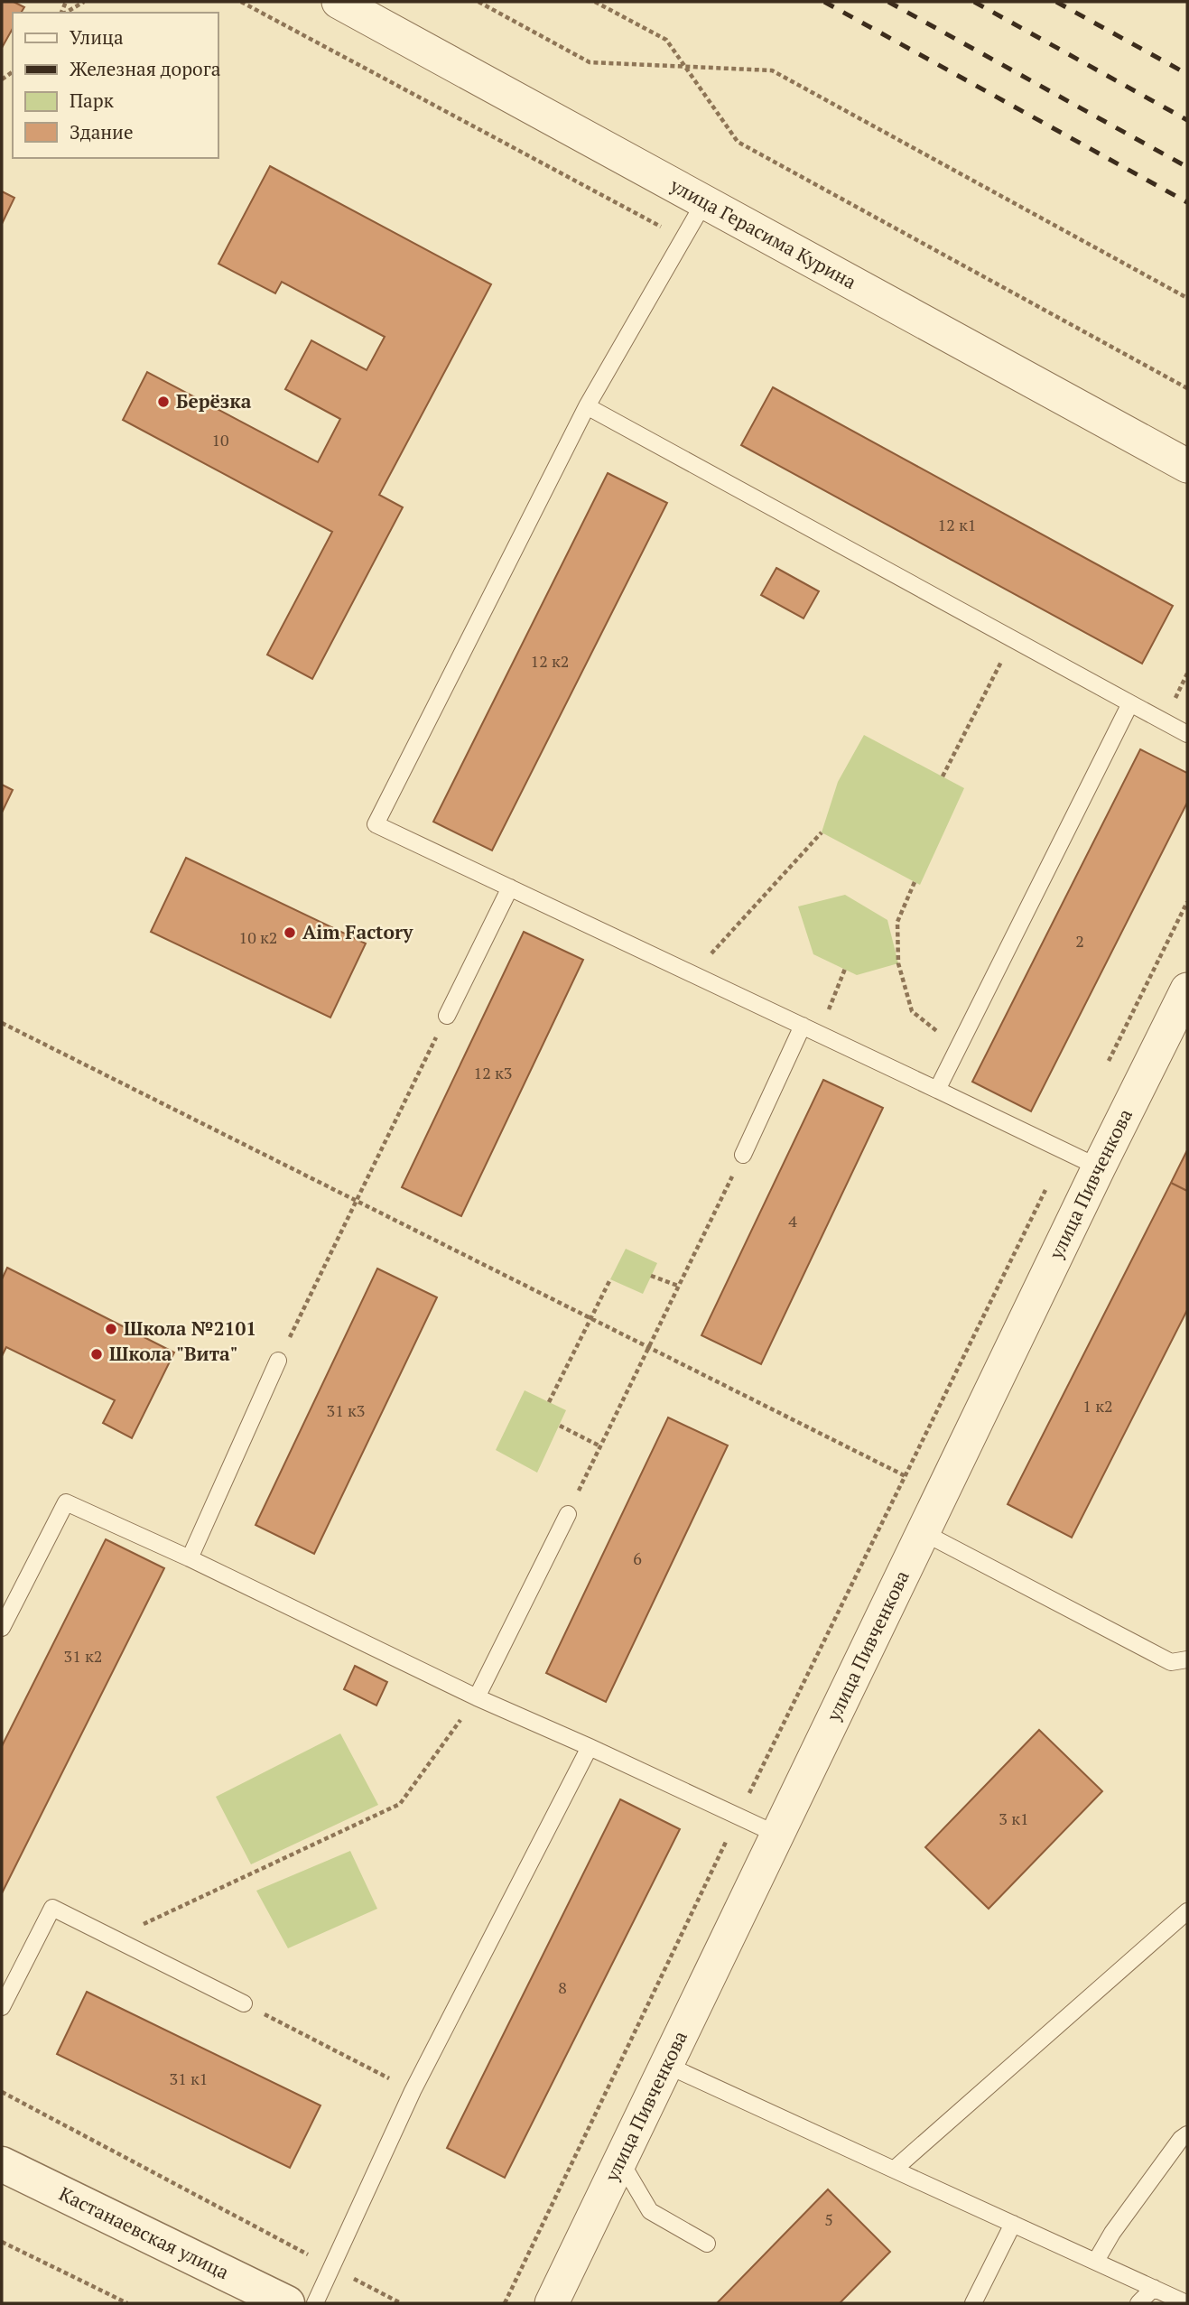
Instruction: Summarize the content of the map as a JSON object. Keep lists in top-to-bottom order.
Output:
{
  "streets": {
    "street": ["улица Герасима Курина", "улица Пивченкова", "Кастанаевская улица"]
  },
  "places": [
    "Берёзка",
    "Aim Factory",
    "Школа №2101",
    "Школа \"Вита\""
  ],
  "house_numbers": [
    "10",
    "12 к1",
    "12 к2",
    "10 к2",
    "2",
    "12 к3",
    "4",
    "1 к2",
    "31 к3",
    "6",
    "31 к2",
    "3 к1",
    "8",
    "31 к1",
    "5"
  ],
  "legend": [
    "Улица",
    "Железная дорога",
    "Парк",
    "Здание"
  ]
}
